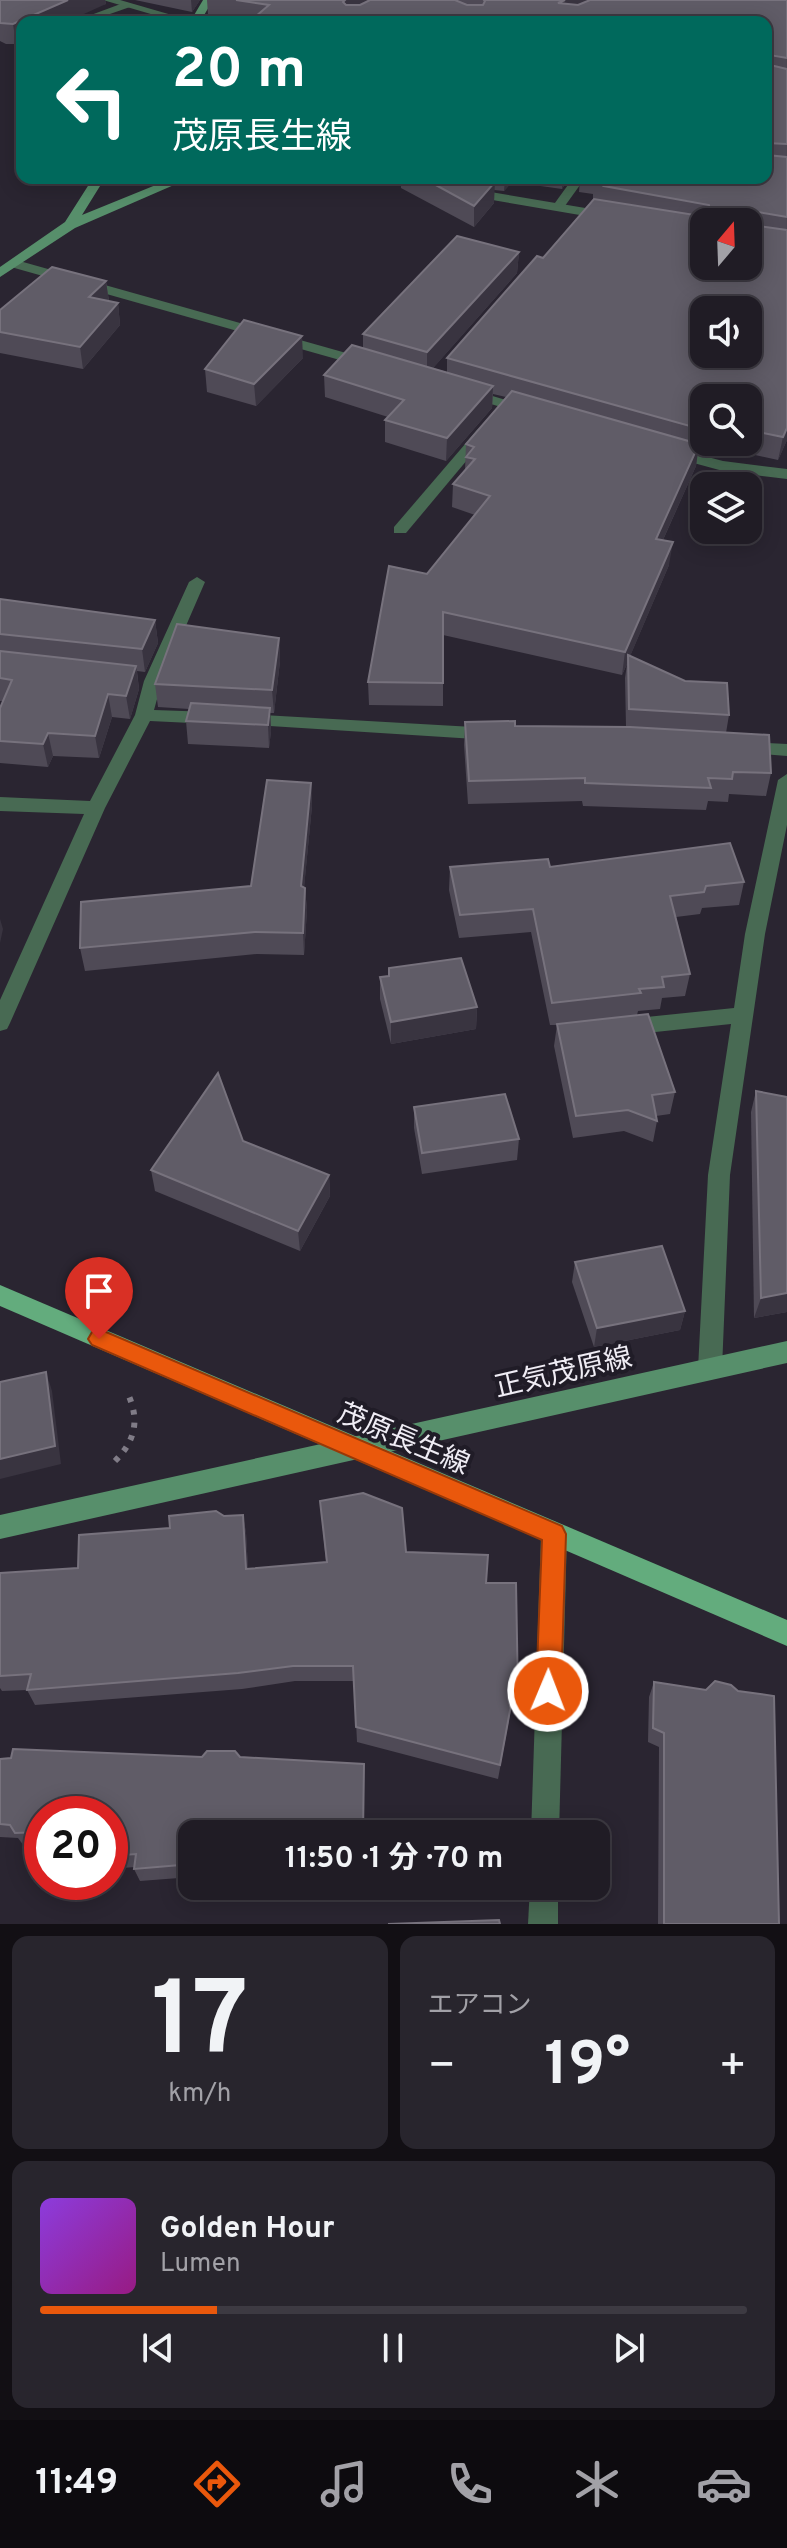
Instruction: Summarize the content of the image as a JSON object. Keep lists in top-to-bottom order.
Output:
{
  "streets": {
    "main road": ["茂原長生線"],
    "street": ["正気茂原線"]
  },
  "crossings": [
    ["正気茂原線", "茂原長生線"]
  ],
  "north": "top",
  "page": {
    "turn": ["20 m", "茂原長生線"],
    "limit": "20",
    "trip": "11:50 · 1 分 · 70 m",
    "tile": [
      ["17", "km/h"],
      "エアコン"
    ],
    "heat": ["−", "19°", "+"],
    "song": ["Golden Hour", "Lumen"],
    "tabs": "11:49"
  }
}
